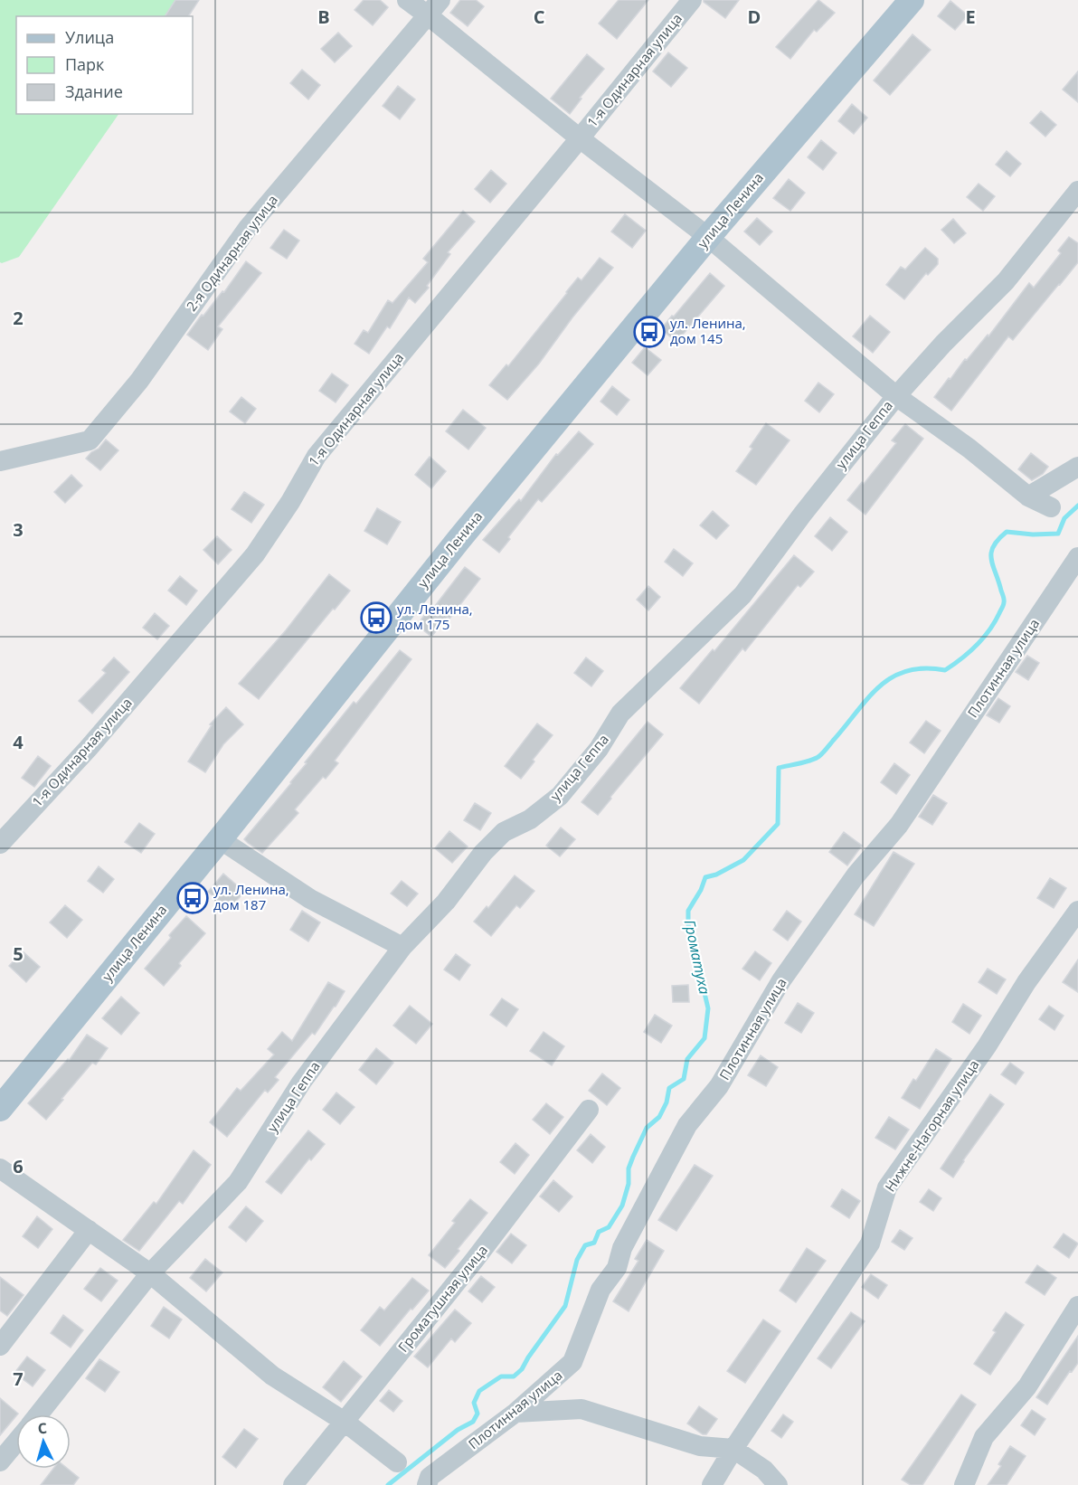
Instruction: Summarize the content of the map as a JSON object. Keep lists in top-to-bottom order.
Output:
{
  "streets": {
    "main road": ["улица Ленина"],
    "street": [
      "1-я Одинарная улица",
      "2-я Одинарная улица",
      "улица Геппа",
      "Плотинная улица",
      "Нижне-Нагорная улица",
      "Громатушная улица"
    ]
  },
  "water": ["Громатуха"],
  "places": {
    "bus stop": ["ул. Ленина, дом 145", "ул. Ленина, дом 175", "ул. Ленина, дом 187"]
  },
  "legend": ["Улица", "Парк", "Здание"],
  "north": "top",
  "grid": {
    "columns": [
      "B",
      "C",
      "D",
      "E"
    ],
    "rows": [
      "2",
      "3",
      "4",
      "5",
      "6",
      "7"
    ]
  }
}
